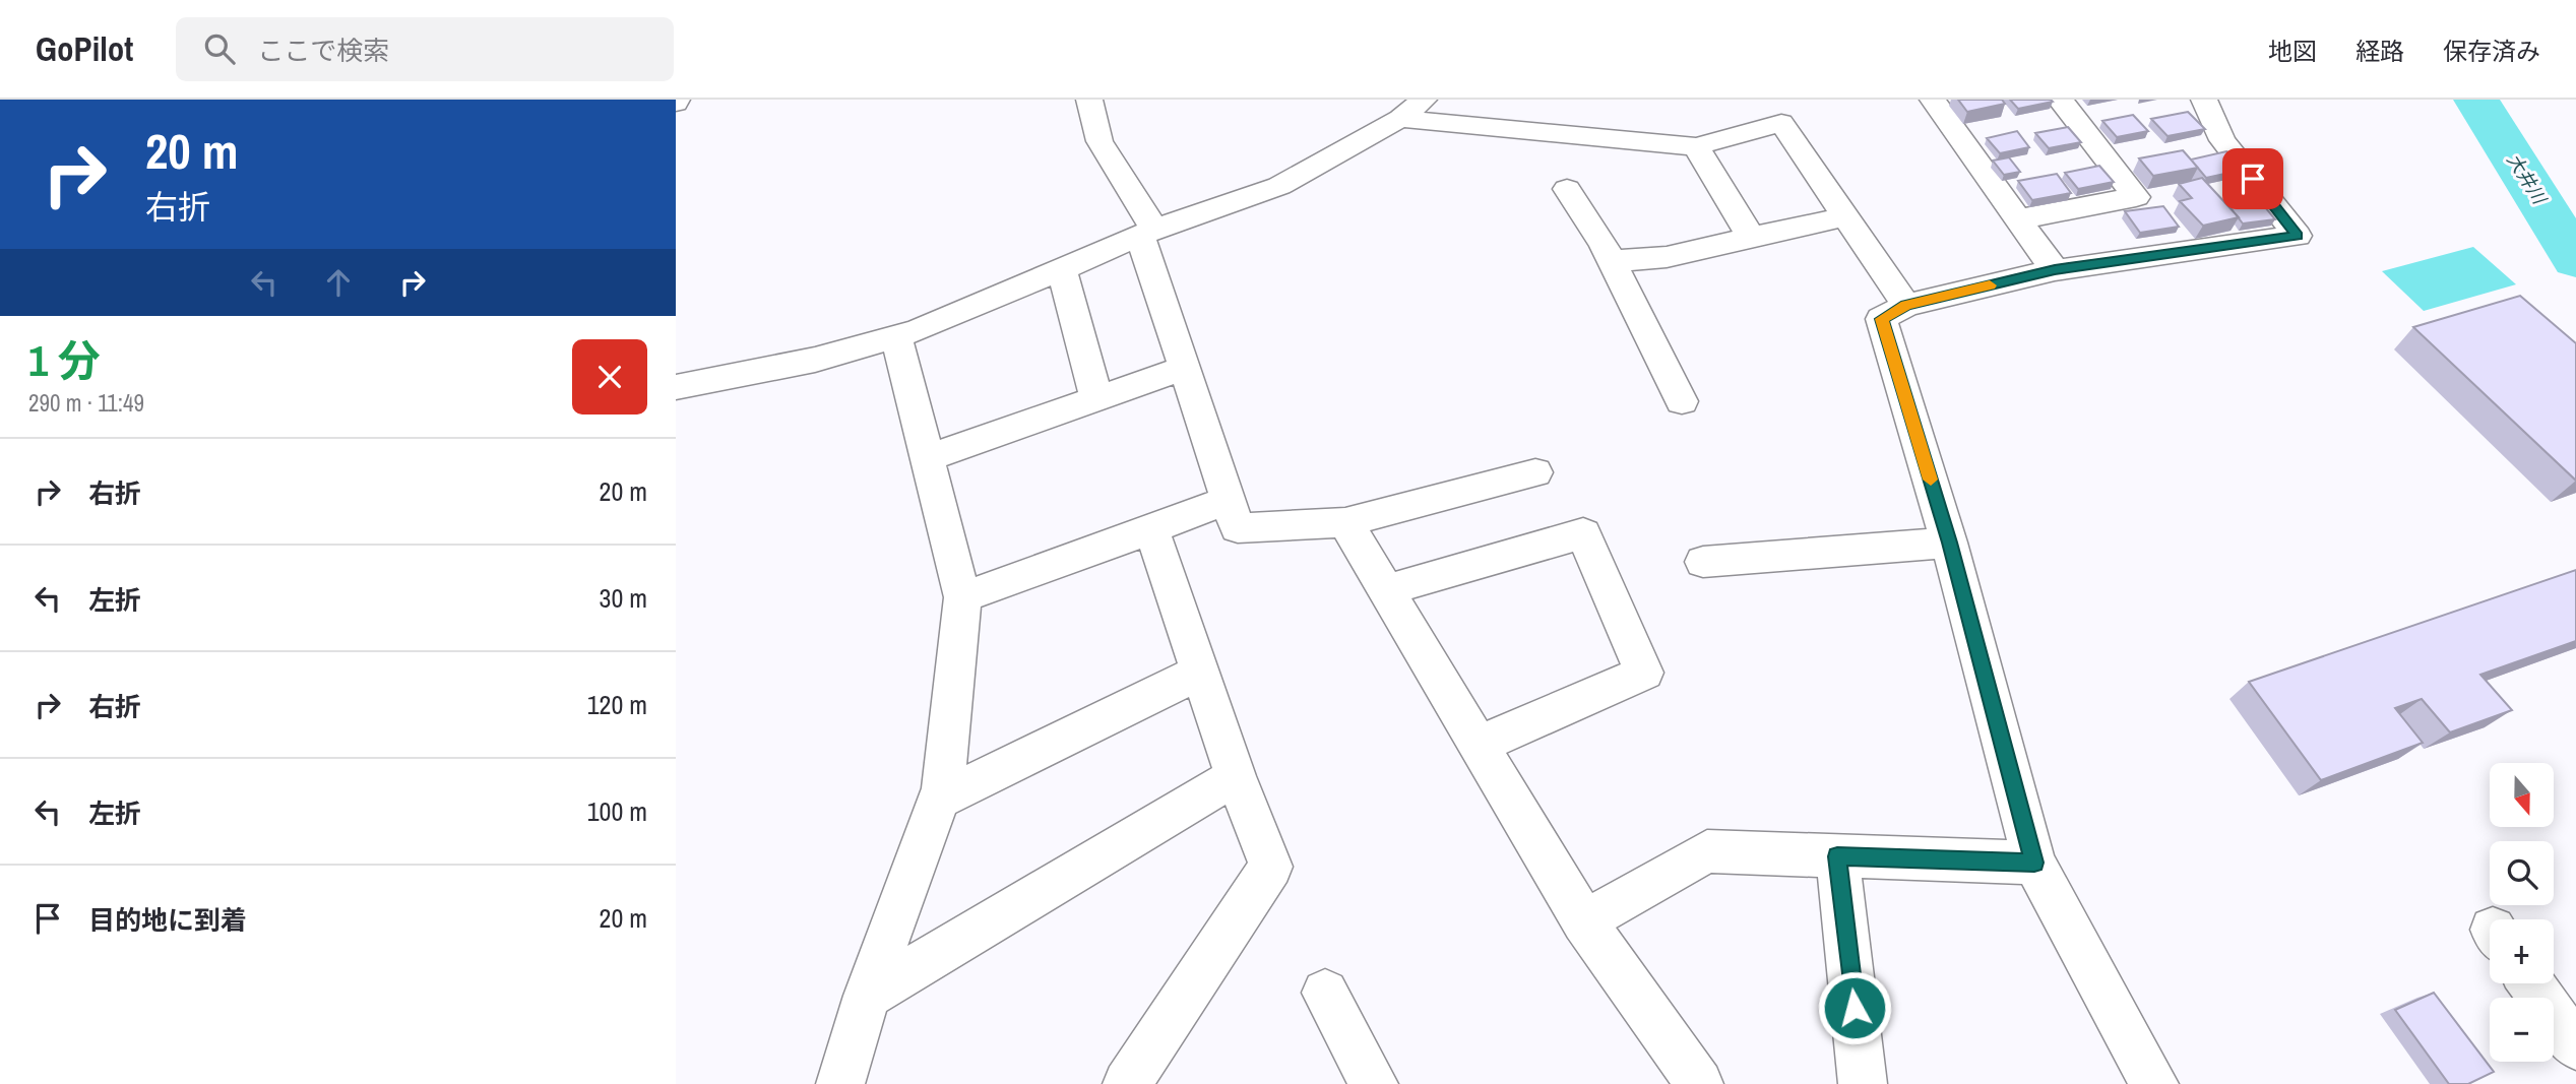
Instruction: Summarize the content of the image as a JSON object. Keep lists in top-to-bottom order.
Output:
{
  "water": ["大井川"],
  "north": "bottom",
  "page": {
    "header": "GoPilot",
    "search": "ここで検索",
    "nav": ["地図", "経路", "保存済み"],
    "turn": ["20 m", "右折"],
    "heading": ["1 分", "290 m · 11:49"],
    "list": [
      {
        "name": "右折",
        "value": "20 m"
      },
      {
        "name": "左折",
        "value": "30 m"
      },
      {
        "name": "右折",
        "value": "120 m"
      },
      {
        "name": "左折",
        "value": "100 m"
      },
      {
        "name": "目的地に到着",
        "value": "20 m"
      }
    ],
    "map_buttons": ["+", "−"]
  }
}
